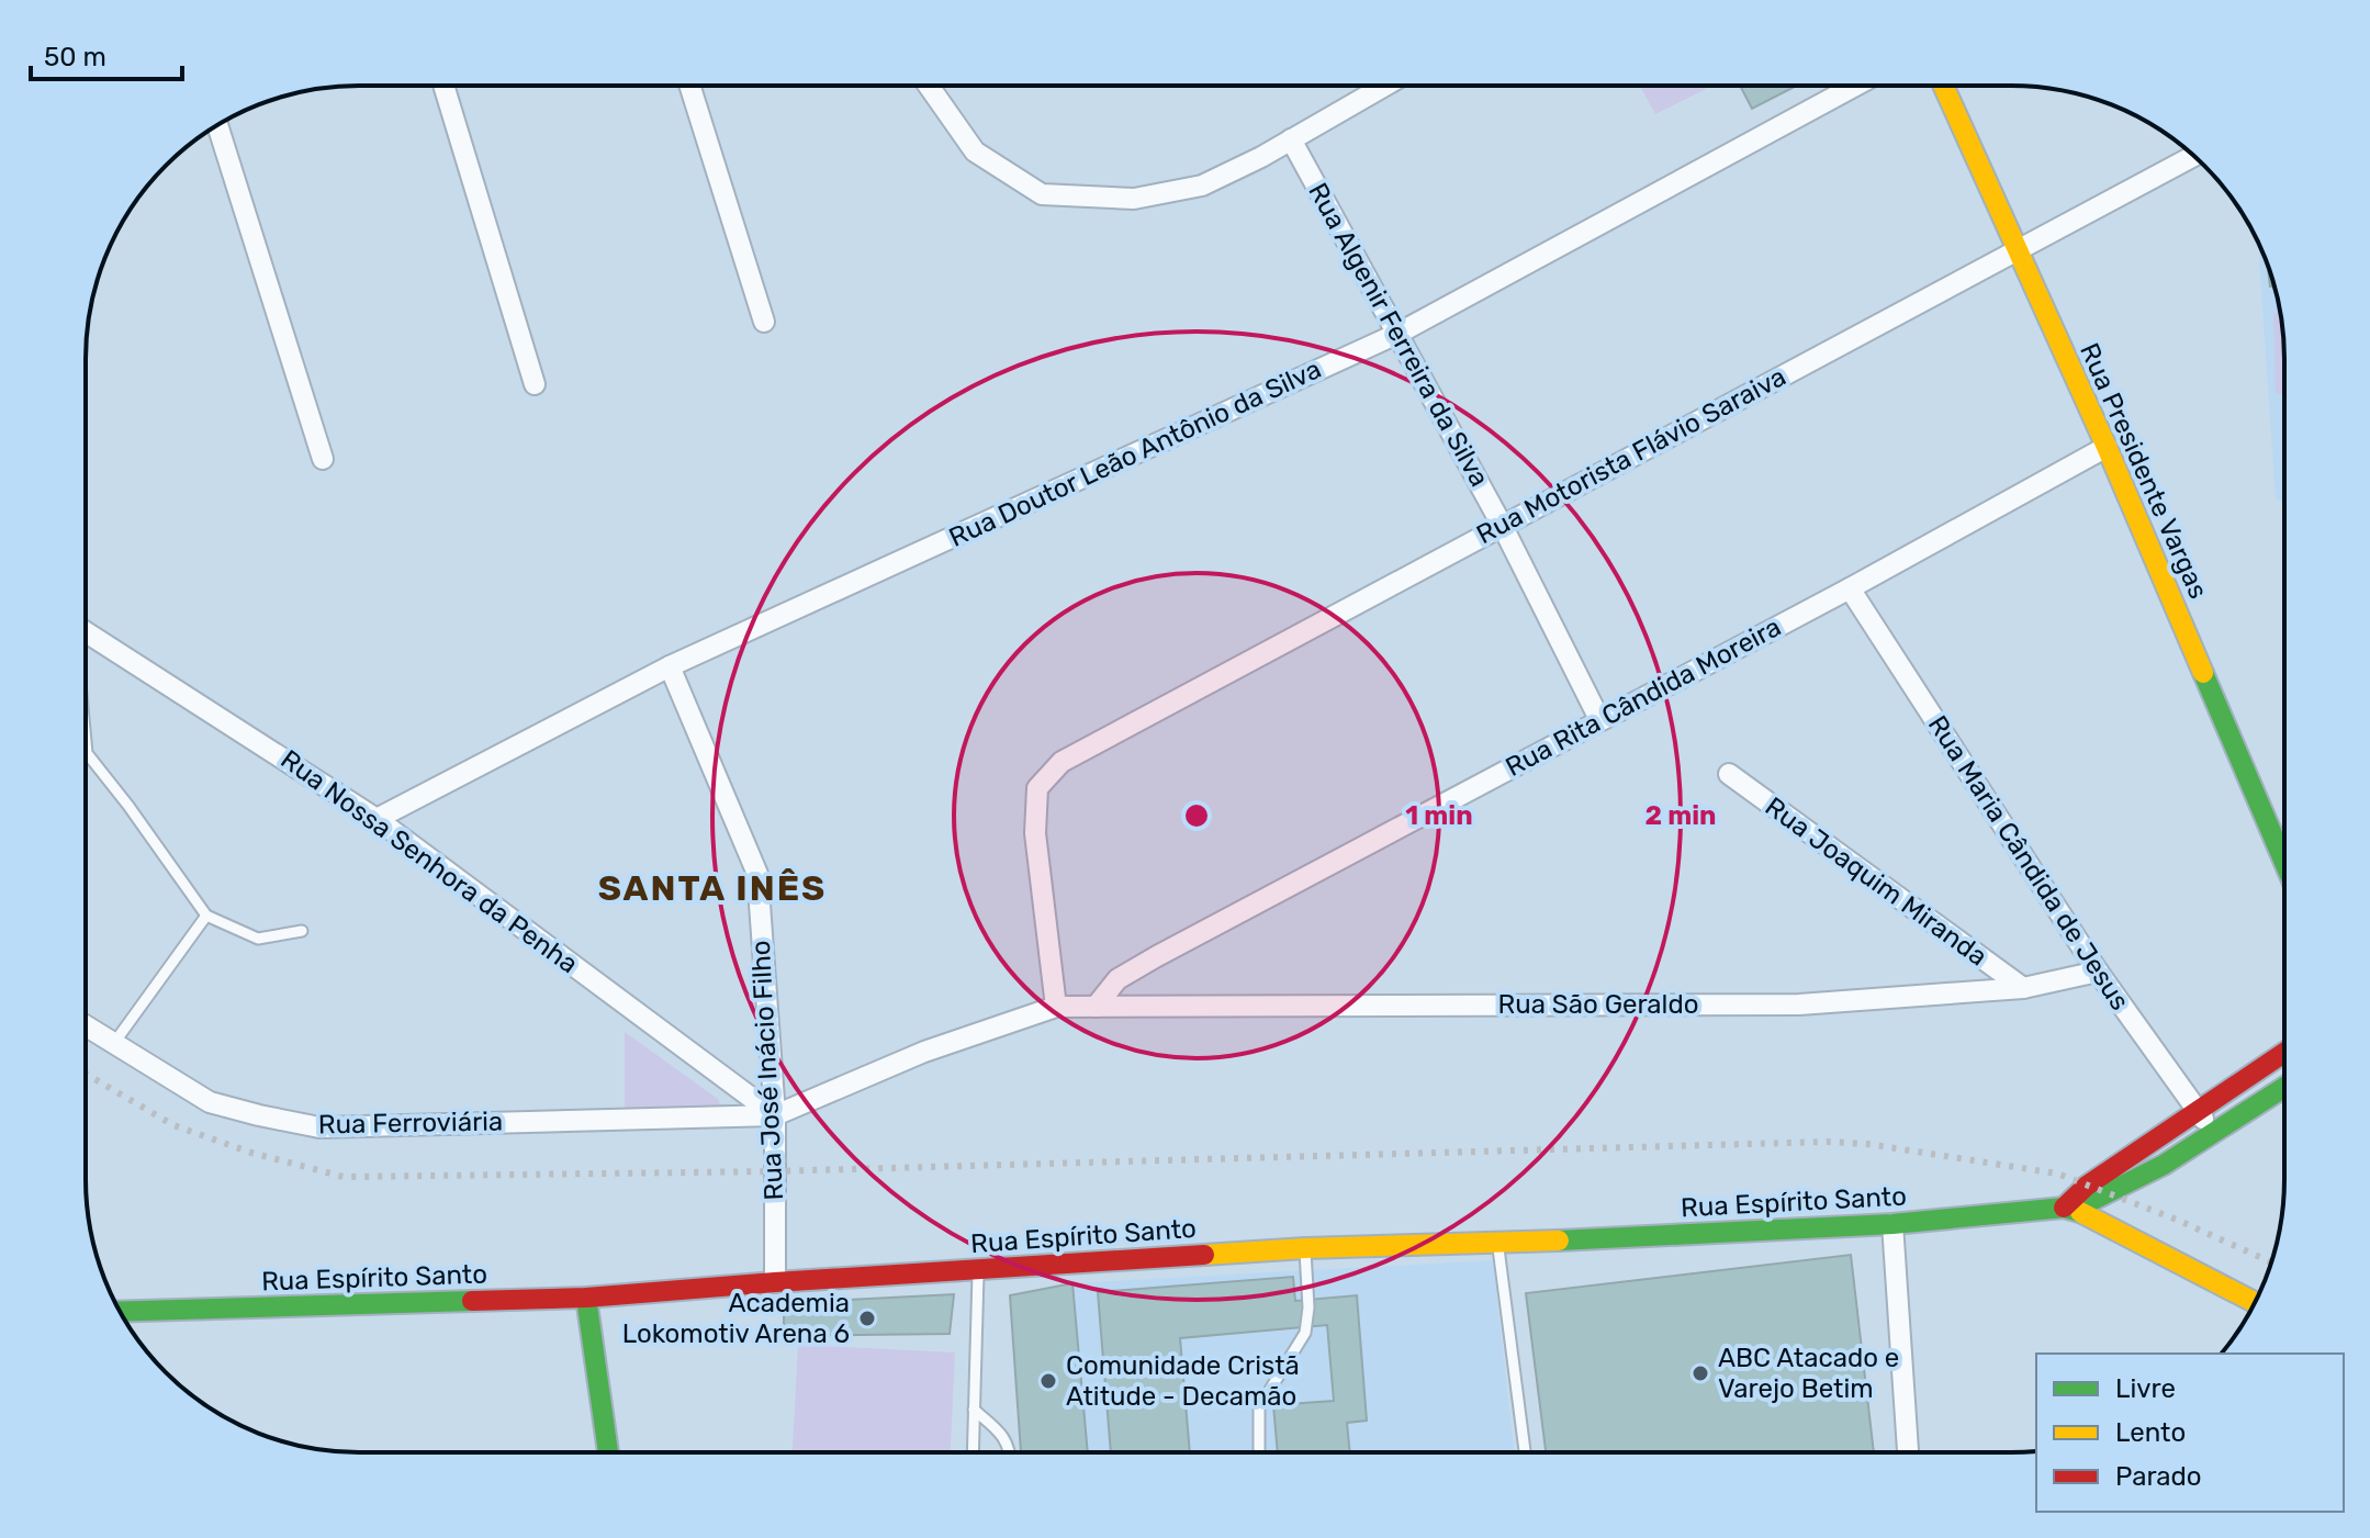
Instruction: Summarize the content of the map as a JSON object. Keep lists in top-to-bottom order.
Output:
{
  "streets": {
    "street": [
      "Rua Algenir Ferreira da Silva",
      "Rua Doutor Leão Antônio da Silva",
      "Rua Motorista Flávio Saraiva",
      "Rua Presidente Vargas",
      "Rua Rita Cândida Moreira",
      "Rua Nossa Senhora da Penha",
      "Rua Maria Cândida de Jesus",
      "Rua Joaquim Miranda",
      "Rua São Geraldo",
      "Rua José Inácio Filho",
      "Rua Ferroviária",
      "Rua Espírito Santo"
    ]
  },
  "crossings": [
    ["Rua Algenir Ferreira da Silva", "Rua Doutor Leão Antônio da Silva"],
    ["Rua Algenir Ferreira da Silva", "Rua Motorista Flávio Saraiva"],
    ["Rua Algenir Ferreira da Silva", "Rua Rita Cândida Moreira"],
    ["Rua Doutor Leão Antônio da Silva", "Rua Nossa Senhora da Penha"],
    ["Rua Doutor Leão Antônio da Silva", "Rua José Inácio Filho"],
    ["Rua Motorista Flávio Saraiva", "Rua Presidente Vargas"],
    ["Rua Motorista Flávio Saraiva", "Rua São Geraldo"],
    ["Rua Presidente Vargas", "Rua Rita Cândida Moreira"],
    ["Rua Rita Cândida Moreira", "Rua Maria Cândida de Jesus"],
    ["Rua Rita Cândida Moreira", "Rua São Geraldo"],
    ["Rua Nossa Senhora da Penha", "Rua São Geraldo"],
    ["Rua Nossa Senhora da Penha", "Rua José Inácio Filho"],
    ["Rua Nossa Senhora da Penha", "Rua Ferroviária"],
    ["Rua Maria Cândida de Jesus", "Rua São Geraldo"],
    ["Rua Joaquim Miranda", "Rua São Geraldo"],
    ["Rua São Geraldo", "Rua José Inácio Filho"],
    ["Rua São Geraldo", "Rua Ferroviária"],
    ["Rua José Inácio Filho", "Rua Ferroviária"],
    ["Rua José Inácio Filho", "Rua Espírito Santo"]
  ],
  "districts": ["SANTA INÊS"],
  "places": ["Academia Lokomotiv Arena 6", "ABC Atacado e Varejo Betim", "Comunidade Cristã Atitude - Decamão"],
  "legend": ["Livre", "Lento", "Parado"],
  "scale_bar": "50 m",
  "rings": ["1 min", "2 min"]
}
